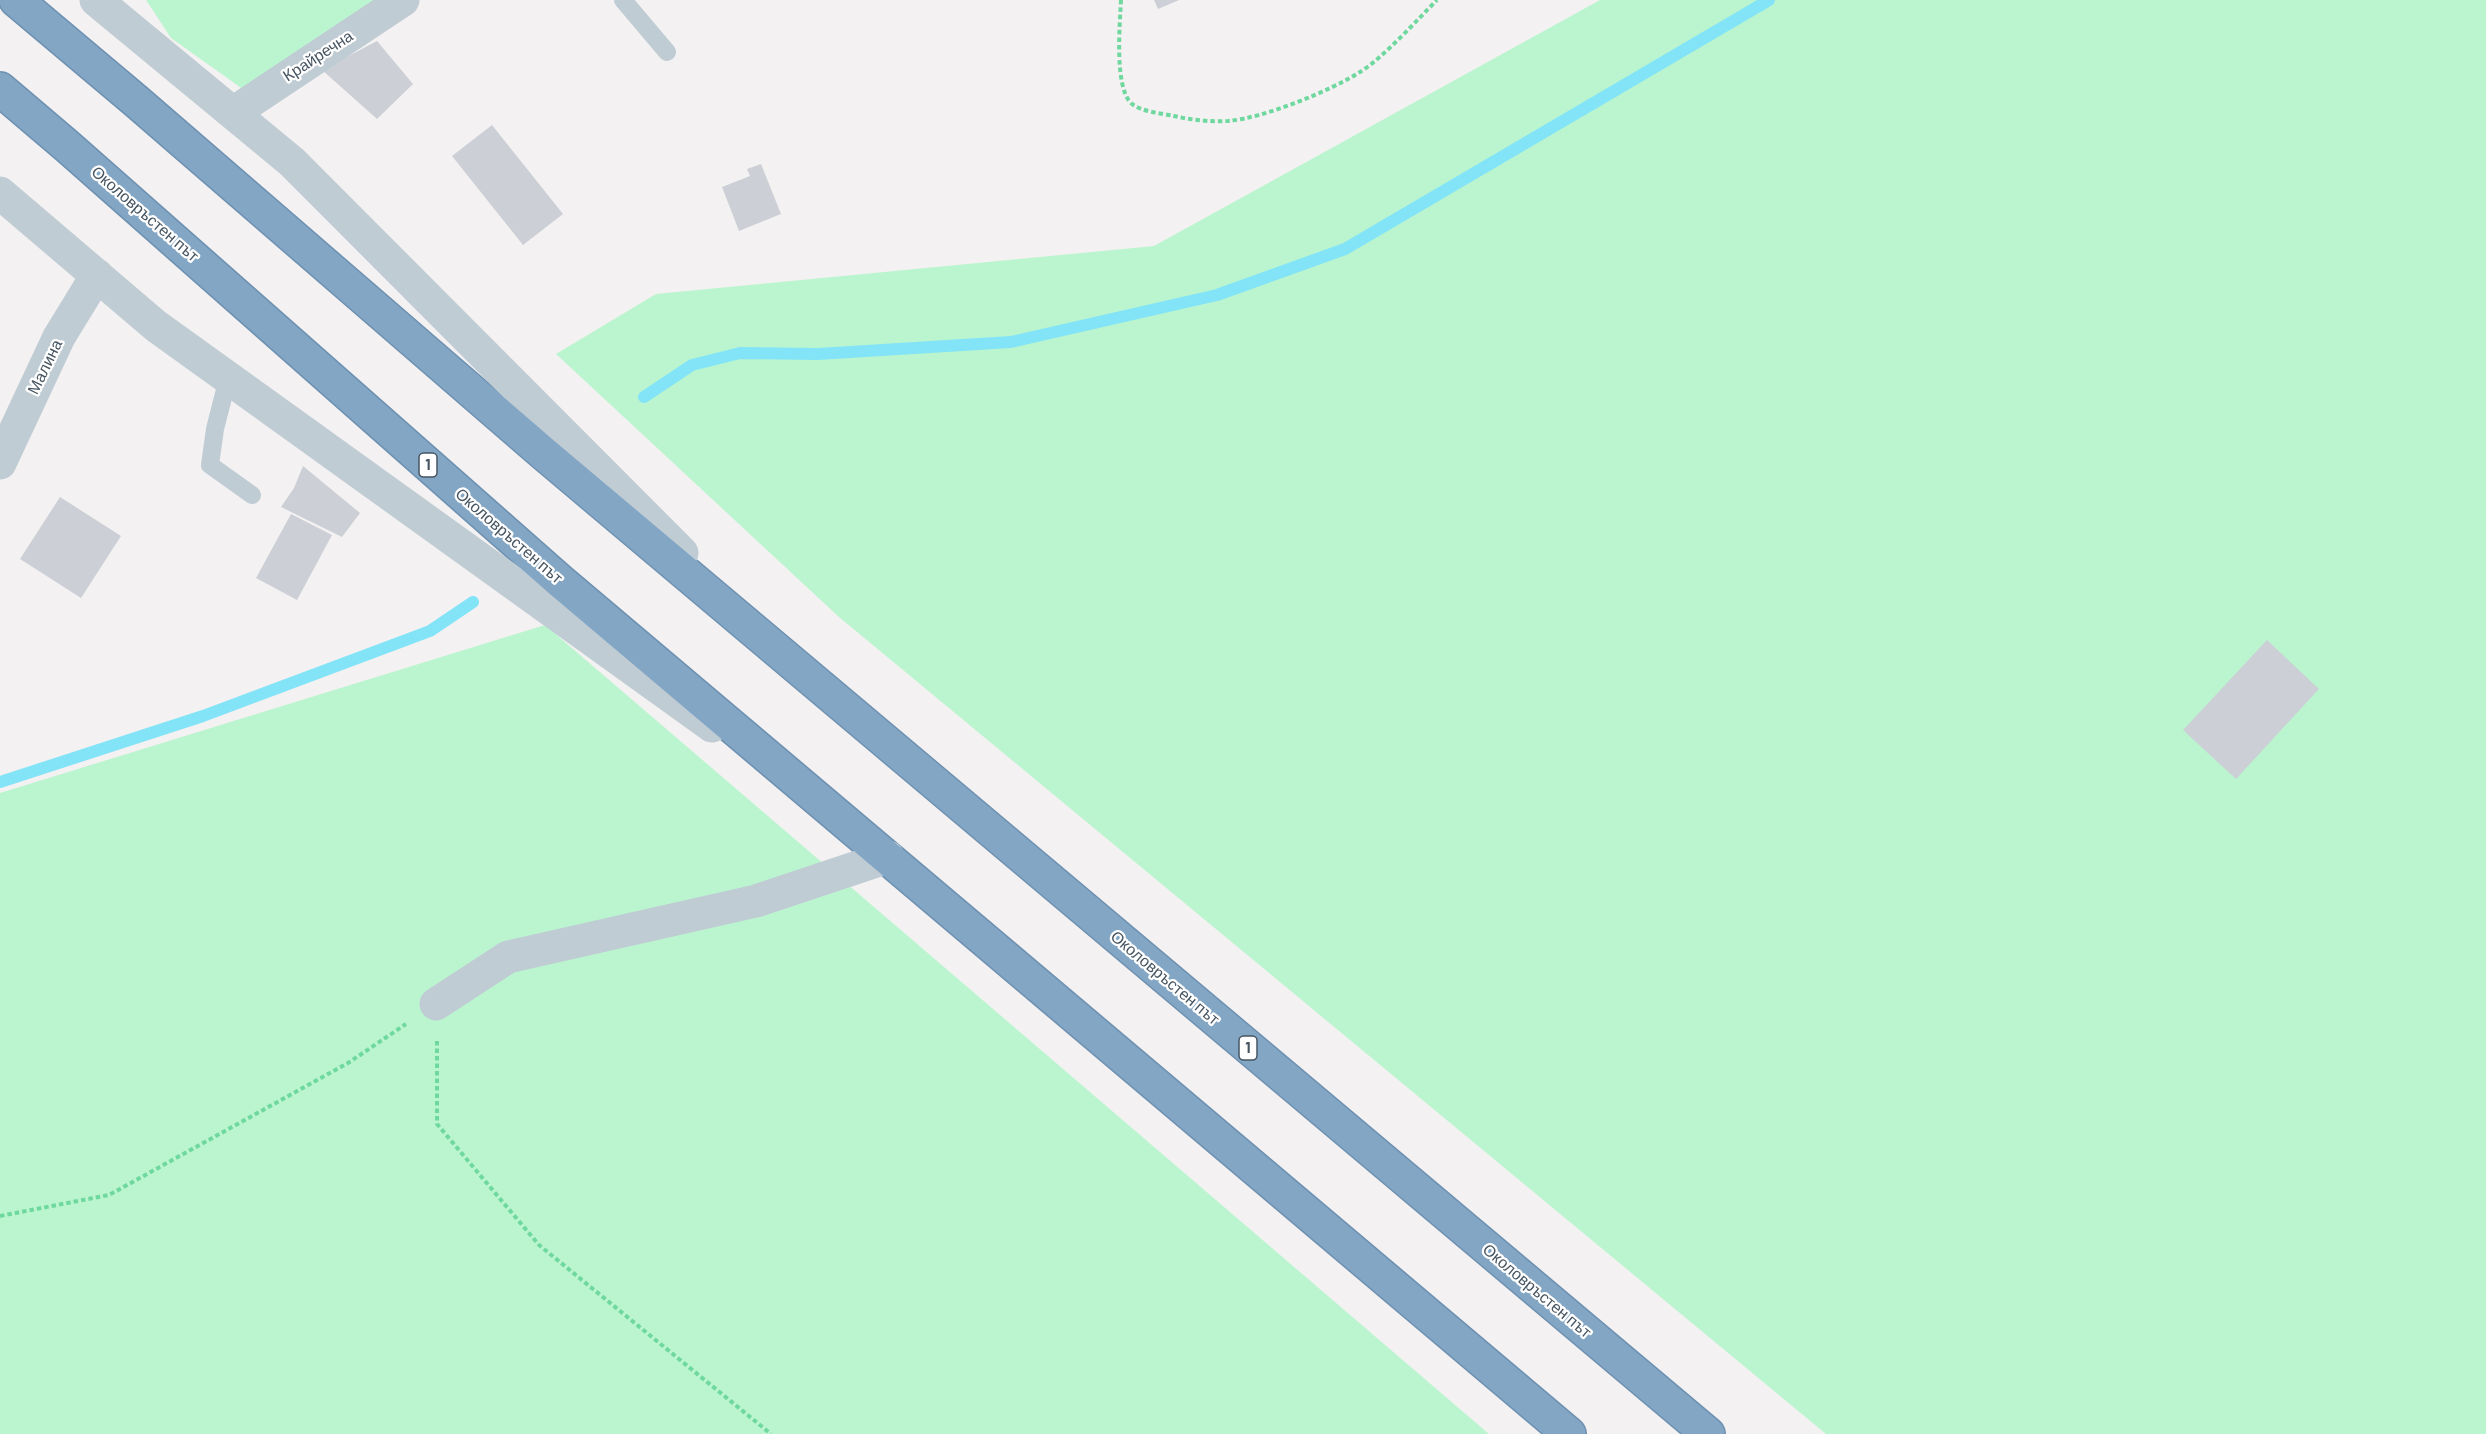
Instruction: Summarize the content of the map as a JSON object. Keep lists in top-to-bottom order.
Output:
{
  "streets": {
    "highway": ["Околовръстен път", "1"],
    "street": ["Крайречна", "Малина"]
  },
  "crossings": [
    ["Крайречна", "Околовръстен път"],
    ["Околовръстен път", "Малина"]
  ]
}
